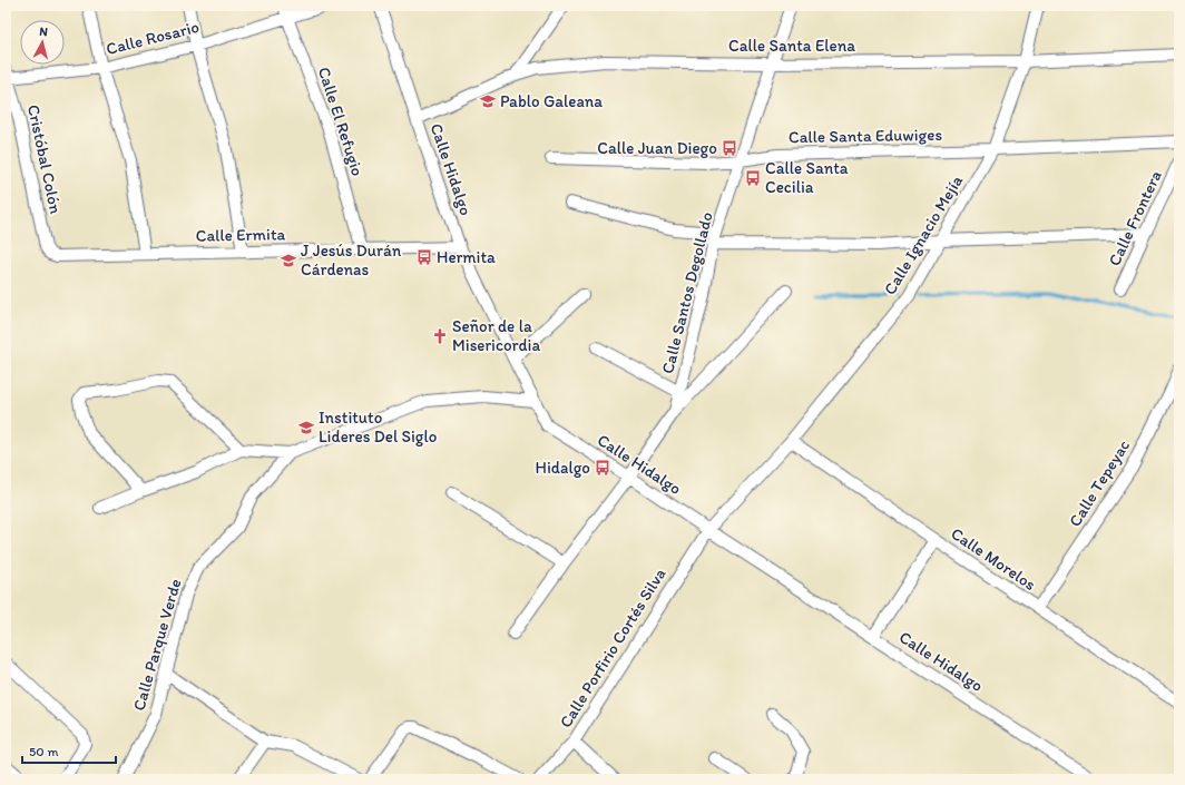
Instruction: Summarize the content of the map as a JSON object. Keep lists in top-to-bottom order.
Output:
{
  "streets": {
    "street": [
      "Calle Rosario",
      "Calle Santa Elena",
      "Calle El Refugio",
      "Calle Santa Eduwiges",
      "Cristóbal Colón",
      "Calle Hidalgo",
      "Calle Frontera",
      "Calle Ermita",
      "Calle Ignacio Mejía",
      "Calle Santos Degollado",
      "Calle Tepeyac",
      "Calle Morelos",
      "Calle Parque Verde",
      "Calle Porfirio Cortés Silva"
    ]
  },
  "crossings": [
    ["Calle Rosario", "Calle El Refugio"],
    ["Calle Rosario", "Cristóbal Colón"],
    ["Calle Santa Elena", "Calle Hidalgo"],
    ["Calle Santa Elena", "Calle Ignacio Mejía"],
    ["Calle Santa Elena", "Calle Santos Degollado"],
    ["Calle El Refugio", "Calle Ermita"],
    ["Calle Santa Eduwiges", "Calle Ignacio Mejía"],
    ["Calle Santa Eduwiges", "Calle Santos Degollado"],
    ["Cristóbal Colón", "Calle Ermita"],
    ["Calle Hidalgo", "Calle Ermita"],
    ["Calle Hidalgo", "Calle Ignacio Mejía"],
    ["Calle Hidalgo", "Calle Santos Degollado"],
    ["Calle Hidalgo", "Calle Parque Verde"],
    ["Calle Hidalgo", "Calle Porfirio Cortés Silva"],
    ["Calle Ignacio Mejía", "Calle Morelos"],
    ["Calle Ignacio Mejía", "Calle Porfirio Cortés Silva"],
    ["Calle Tepeyac", "Calle Morelos"]
  ],
  "places": {
    "school or university": ["Pablo Galeana", "J Jesús Durán Cárdenas", "Instituto Lideres Del Siglo"],
    "bus stop": [
      "Calle Juan Diego",
      "Calle Santa Cecilia",
      "Hermita",
      "Hidalgo"
    ],
    "church": ["Señor de la Misericordia"]
  },
  "scale_bar": "50 m",
  "north": "top"
}
